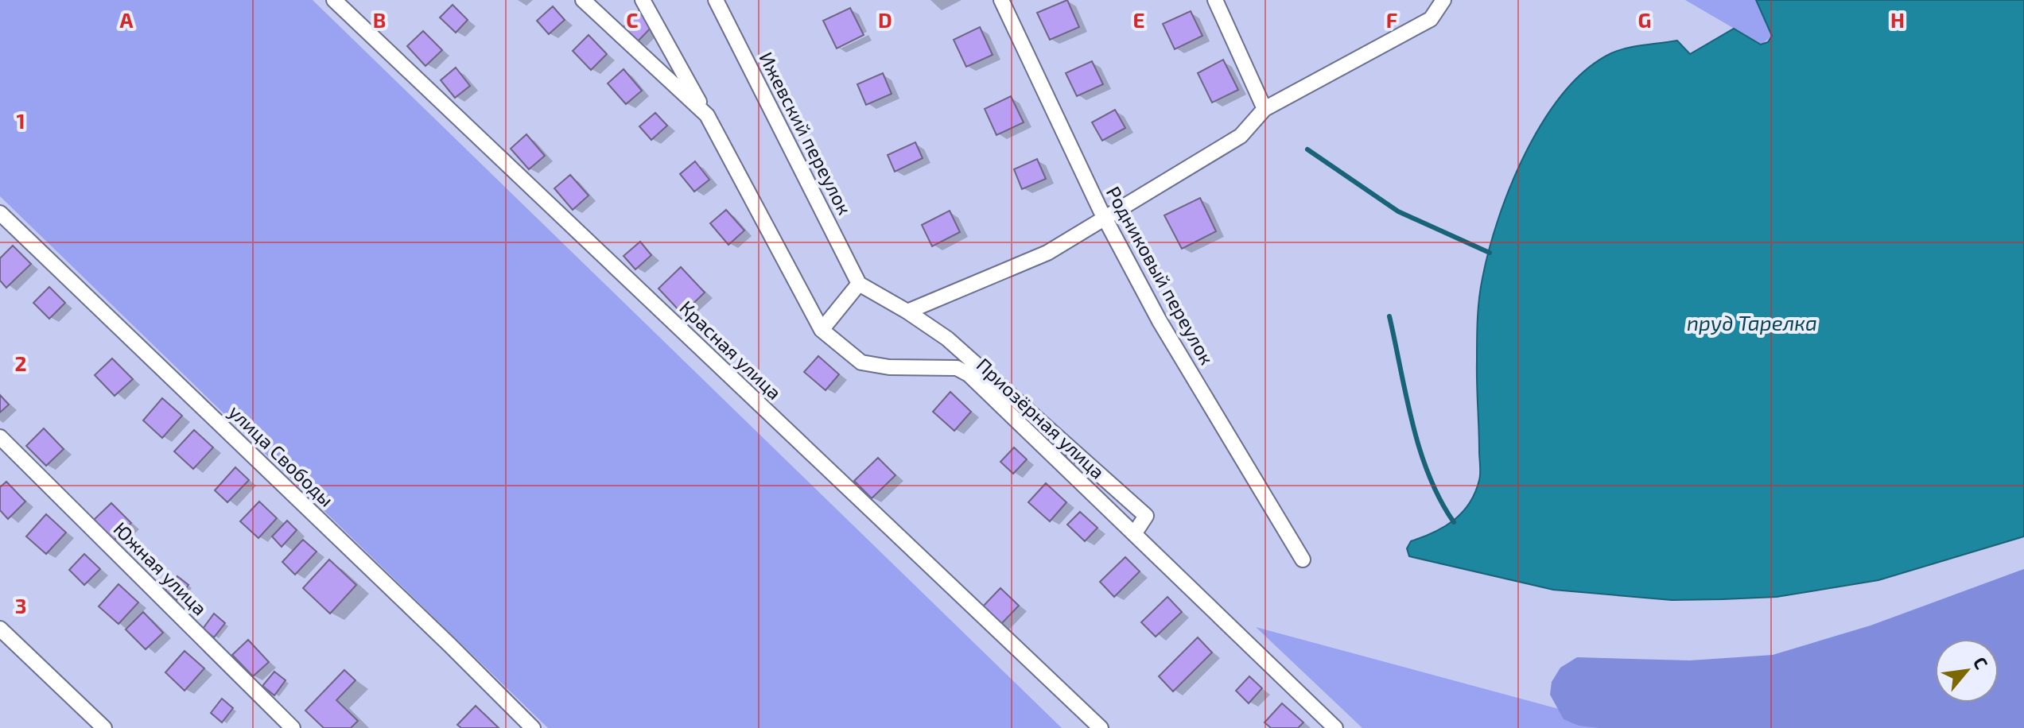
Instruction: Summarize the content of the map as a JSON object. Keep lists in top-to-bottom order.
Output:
{
  "streets": {
    "street": [
      "Ижевский переулок",
      "Родниковый переулок",
      "Красная улица",
      "Приозёрная улица",
      "улица Свободы",
      "Южная улица"
    ]
  },
  "water": ["пруд Тарелка"],
  "north": "top right",
  "grid": {
    "columns": [
      "A",
      "B",
      "C",
      "D",
      "E",
      "F",
      "G",
      "H"
    ],
    "rows": ["1", "2", "3"]
  }
}
